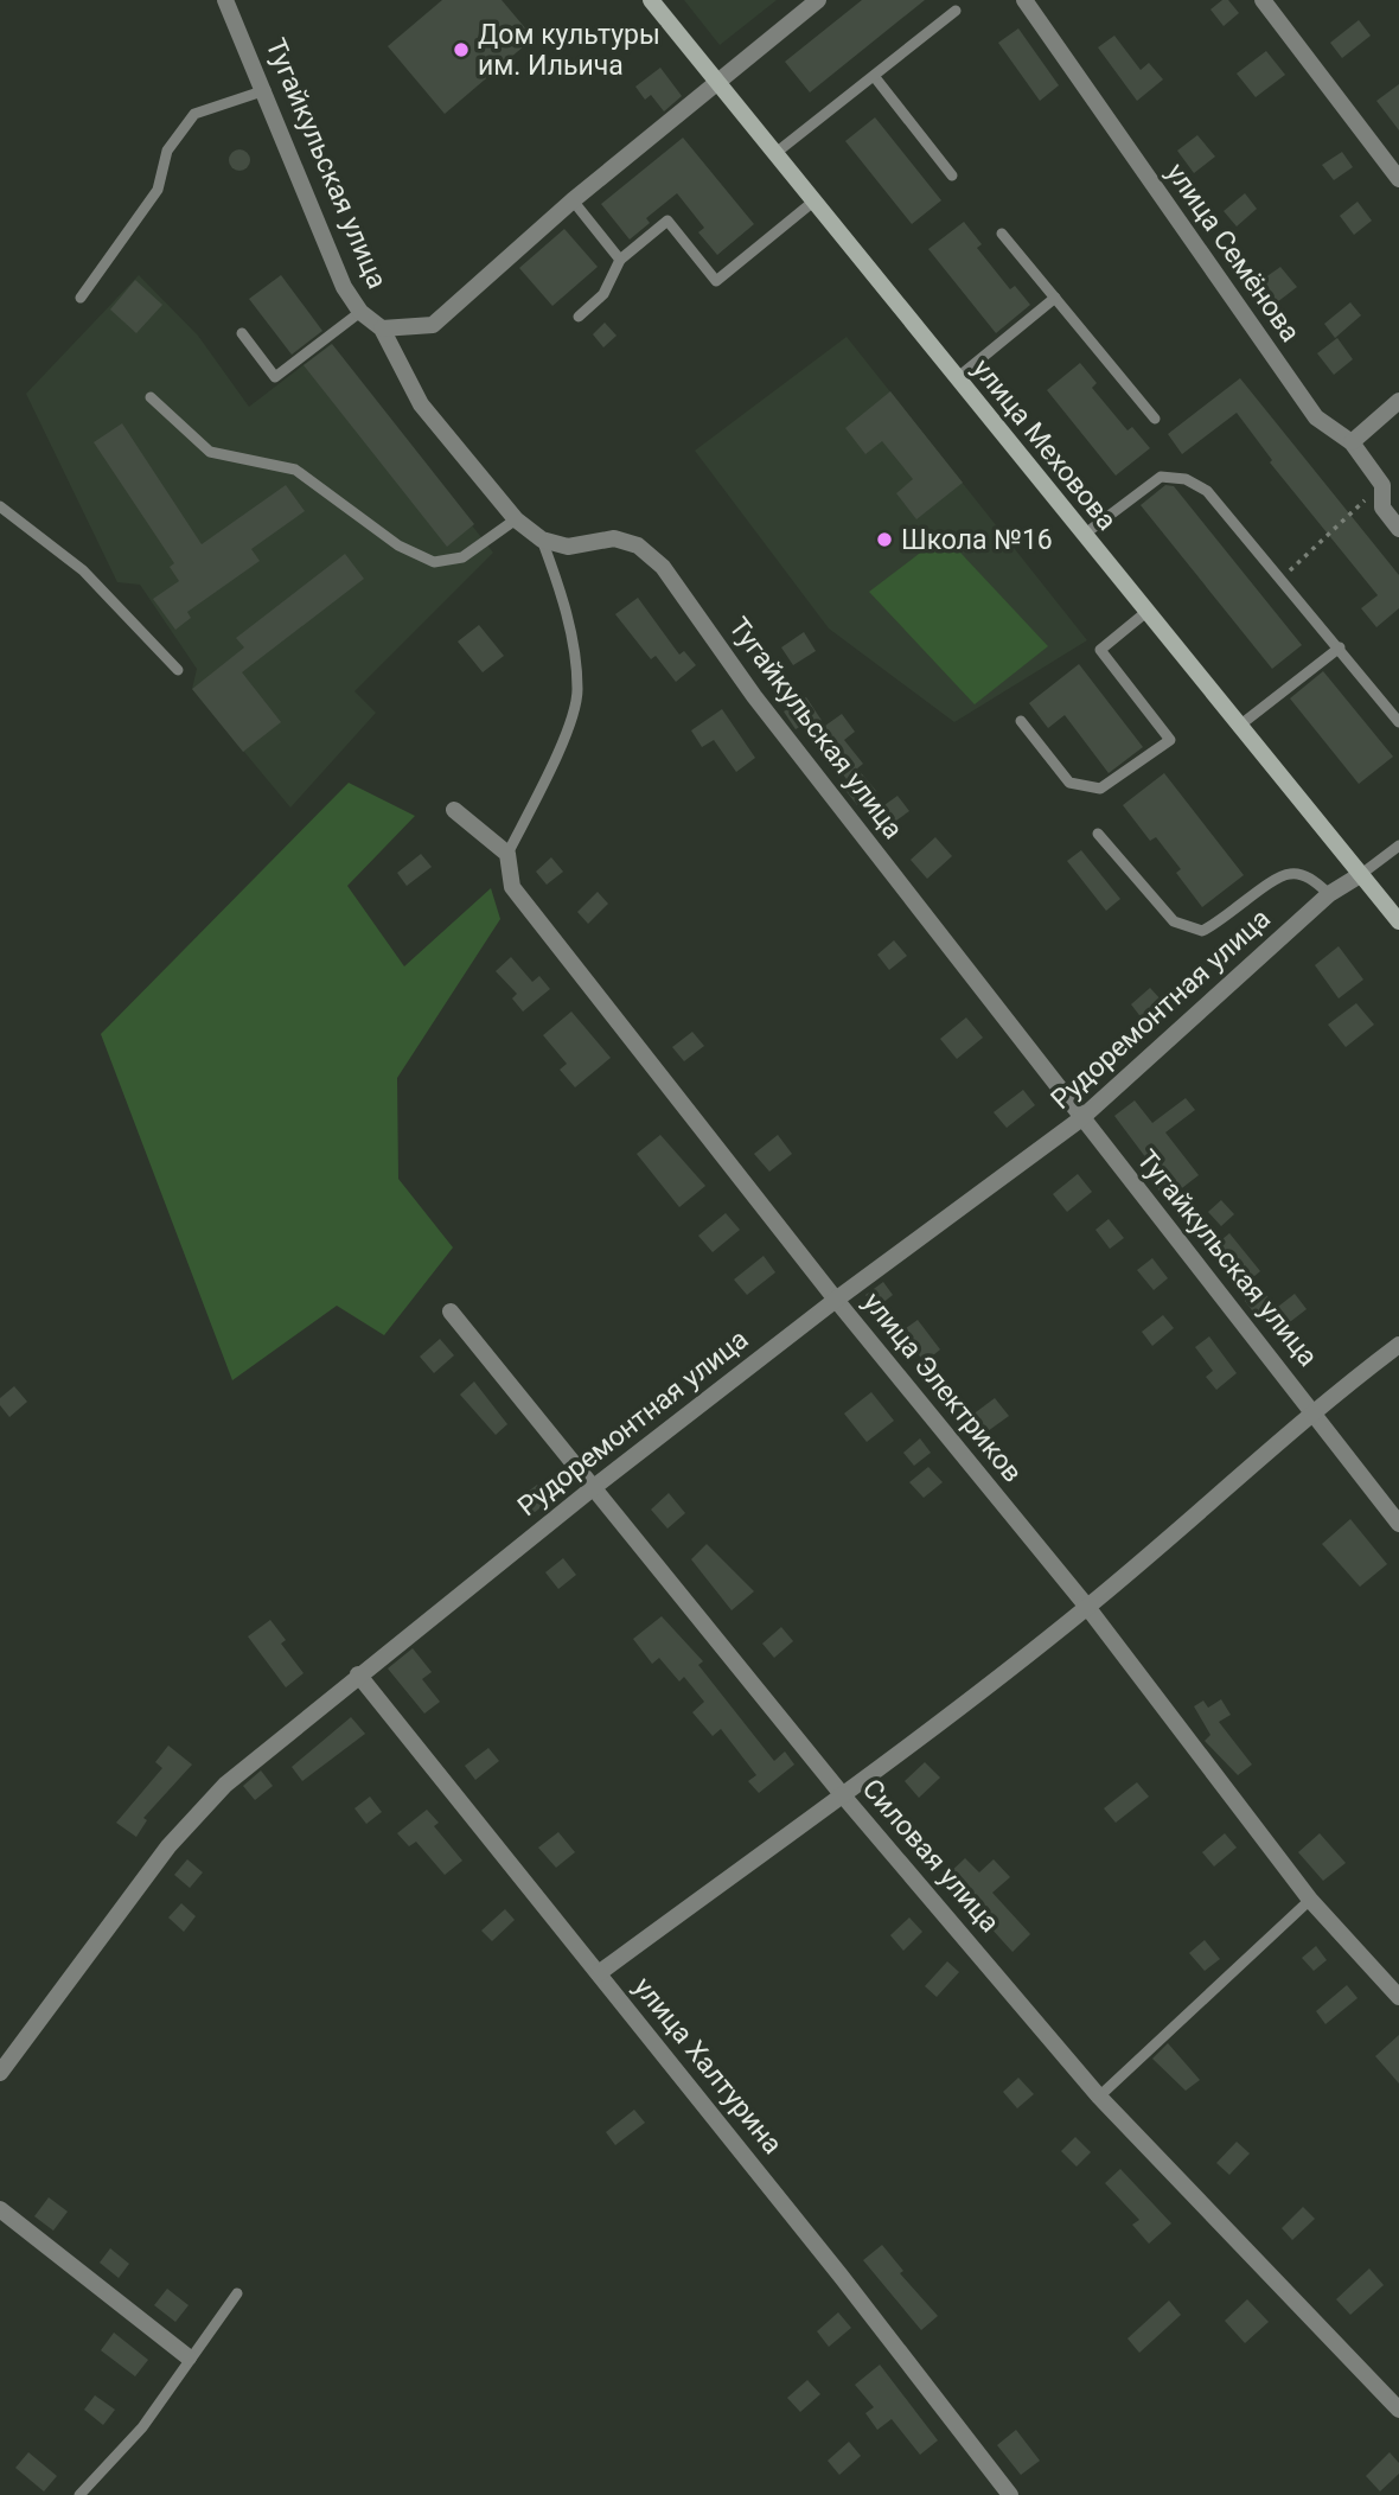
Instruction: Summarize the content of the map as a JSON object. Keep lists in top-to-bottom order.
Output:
{
  "streets": {
    "street": [
      "Тугайкульская улица",
      "улица Семёнова",
      "улица Меховова",
      "Рудоремонтная улица",
      "улица Электриков",
      "Силовая улица",
      "улица Халтурина"
    ]
  },
  "crossings": [
    ["Тугайкульская улица", "Рудоремонтная улица"],
    ["улица Меховова", "Рудоремонтная улица"],
    ["Рудоремонтная улица", "улица Электриков"],
    ["Рудоремонтная улица", "Силовая улица"],
    ["Рудоремонтная улица", "улица Халтурина"]
  ],
  "places": ["Дом культуры им. Ильича", "Школа №16"]
}
